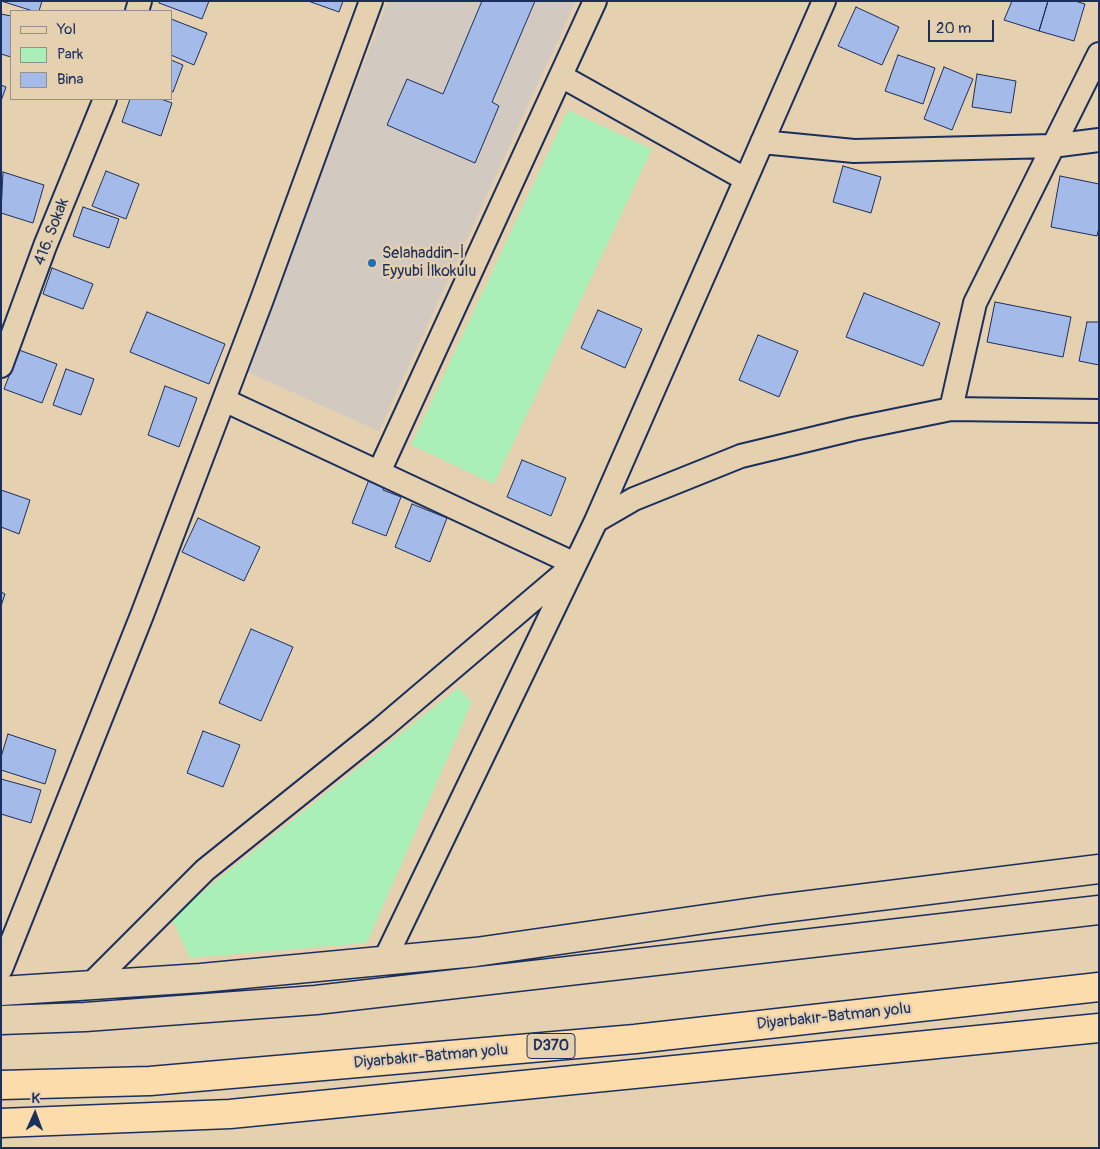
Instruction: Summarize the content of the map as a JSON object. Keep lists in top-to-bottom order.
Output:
{
  "streets": {
    "highway": ["Diyarbakır-Batman yolu", "D370"],
    "street": ["416. Sokak"]
  },
  "places": ["Selahaddin-İ Eyyubi İlkokulu"],
  "legend": ["Yol", "Park", "Bina"],
  "scale_bar": "20 m",
  "north": "top"
}
